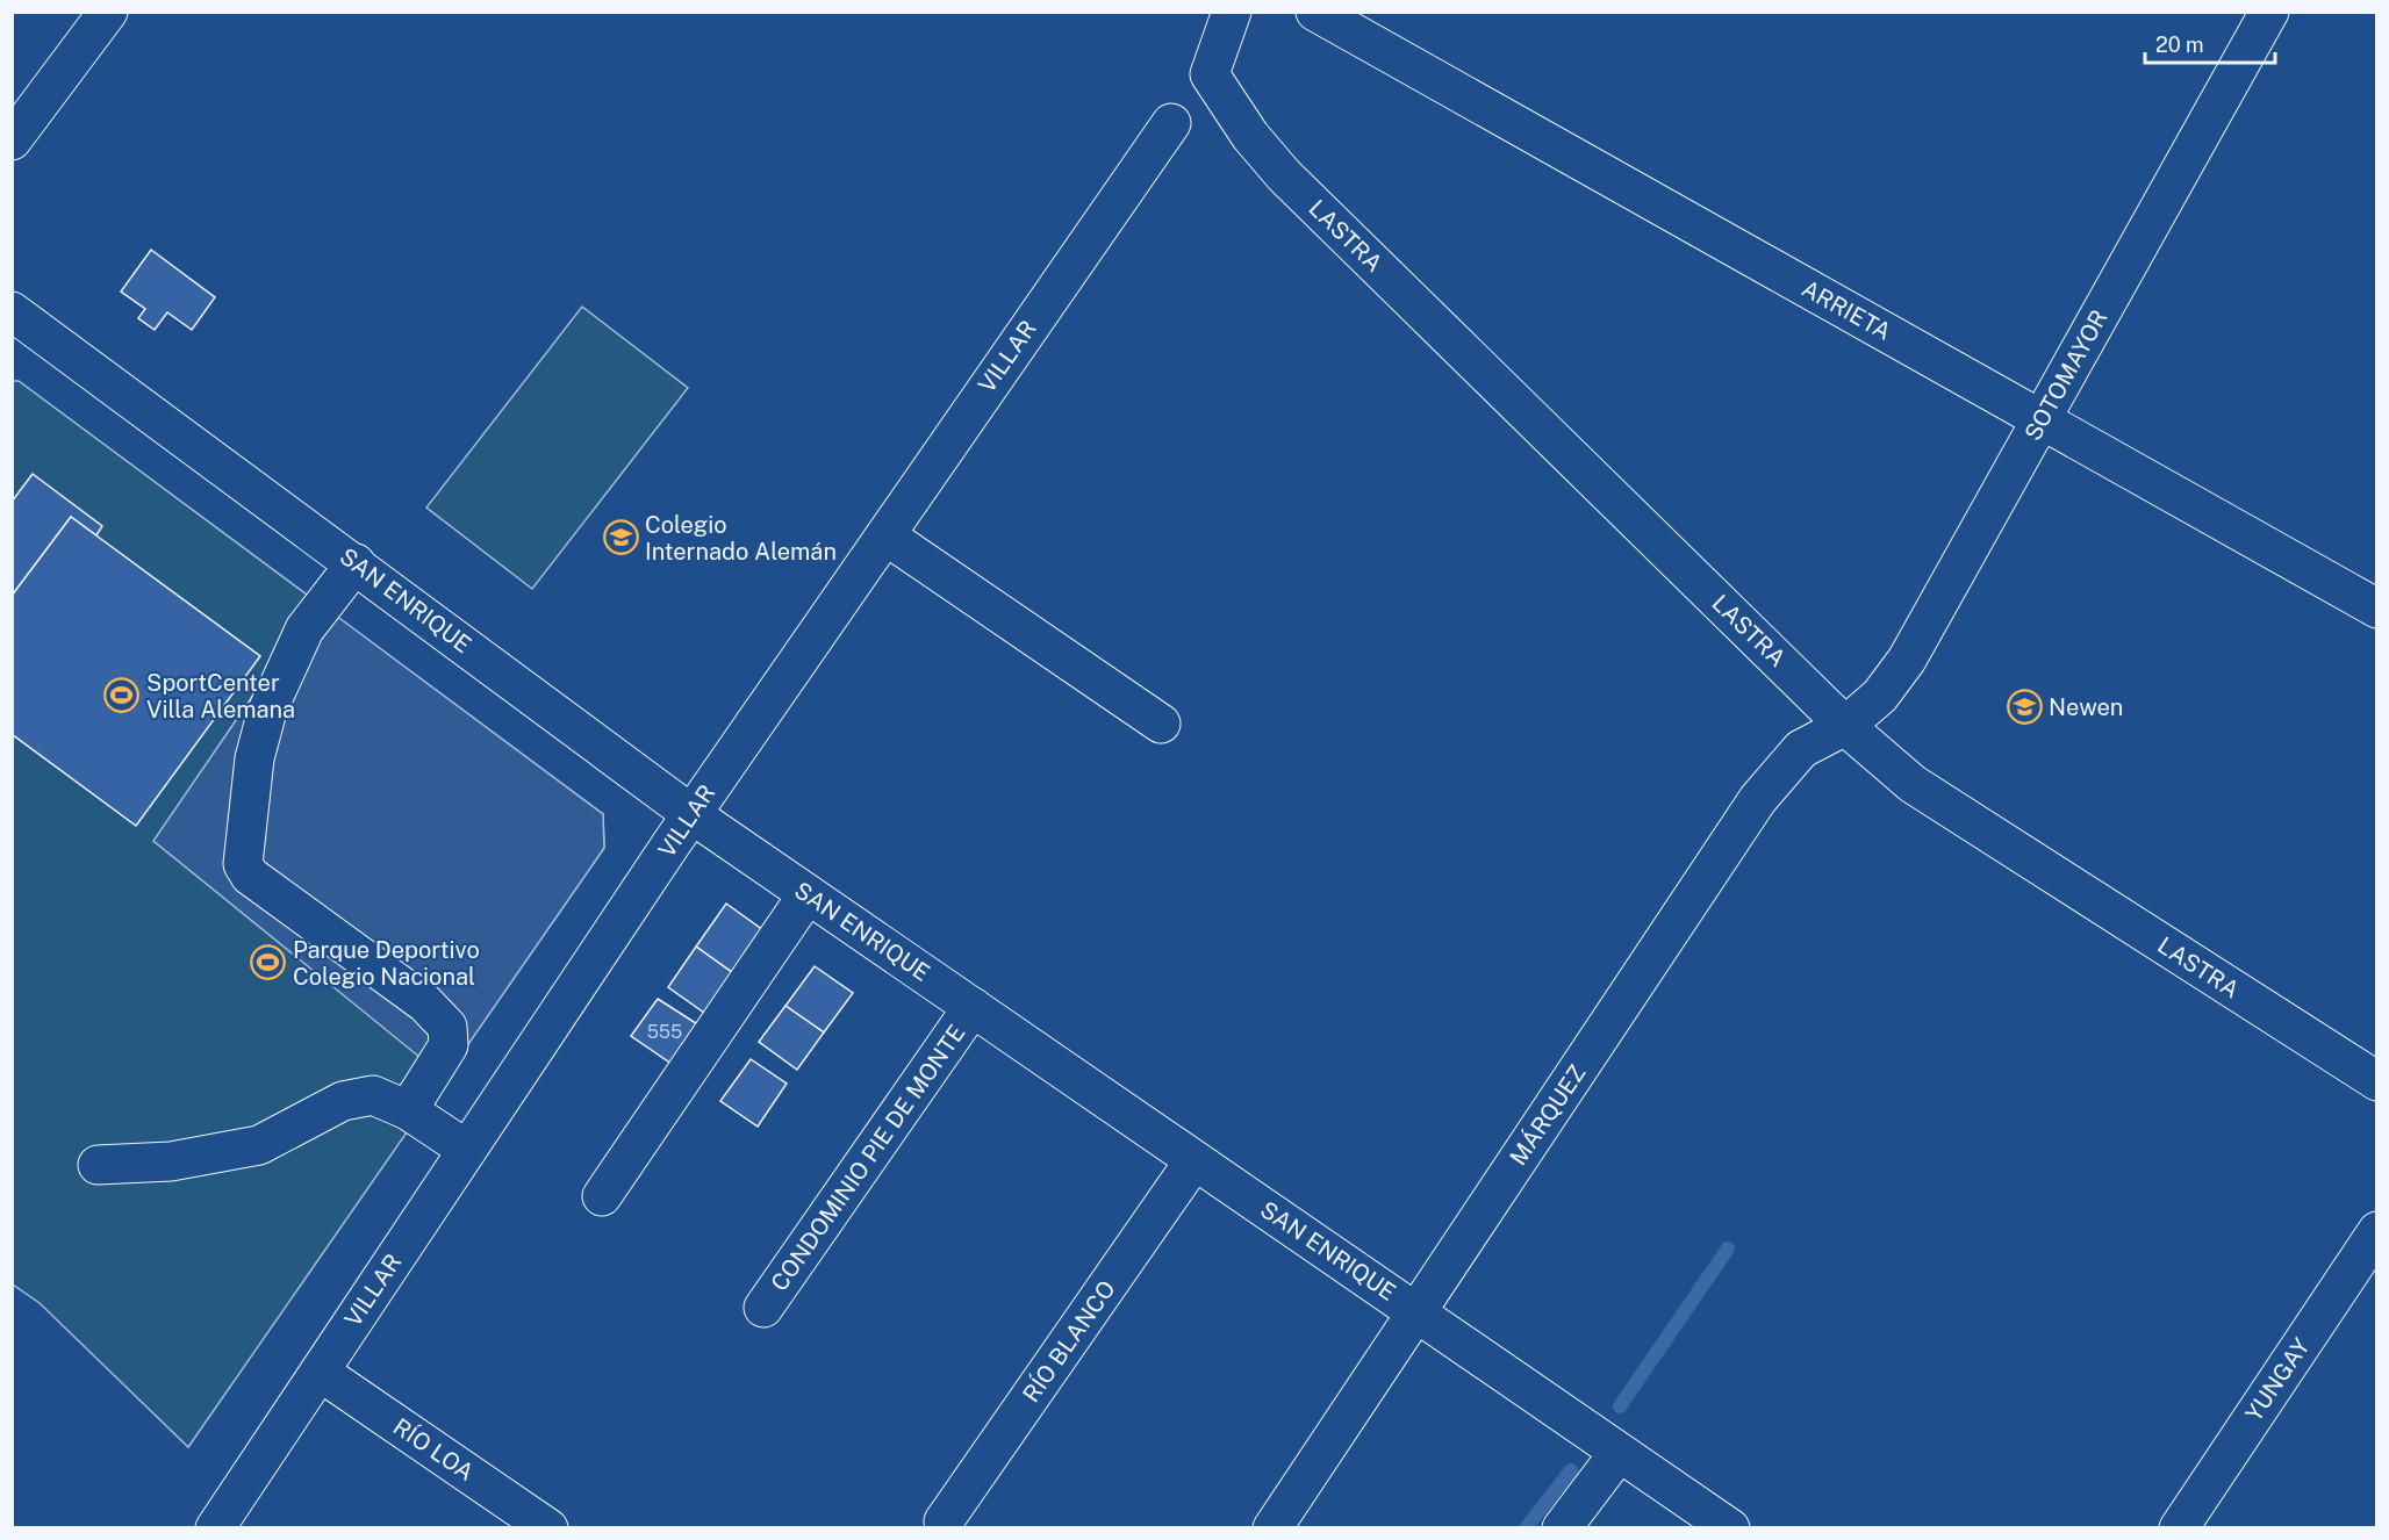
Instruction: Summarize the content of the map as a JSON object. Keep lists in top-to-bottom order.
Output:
{
  "streets": {
    "street": [
      "LASTRA",
      "ARRIETA",
      "VILLAR",
      "SOTOMAYOR",
      "SAN ENRIQUE",
      "MÁRQUEZ",
      "CONDOMINIO PIE DE MONTE",
      "RÍO BLANCO",
      "YUNGAY",
      "RÍO LOA"
    ]
  },
  "crossings": [
    ["LASTRA", "SOTOMAYOR"],
    ["LASTRA", "MÁRQUEZ"],
    ["ARRIETA", "SOTOMAYOR"],
    ["VILLAR", "SAN ENRIQUE"],
    ["VILLAR", "RÍO LOA"],
    ["SOTOMAYOR", "MÁRQUEZ"],
    ["SAN ENRIQUE", "MÁRQUEZ"],
    ["SAN ENRIQUE", "CONDOMINIO PIE DE MONTE"],
    ["SAN ENRIQUE", "RÍO BLANCO"]
  ],
  "places": {
    "school or university": ["Colegio Internado Alemán", "Newen"],
    "sports": ["SportCenter Villa Alemana", "Parque Deportivo Colegio Nacional"]
  },
  "house_numbers": ["555"],
  "scale_bar": "20 m"
}
